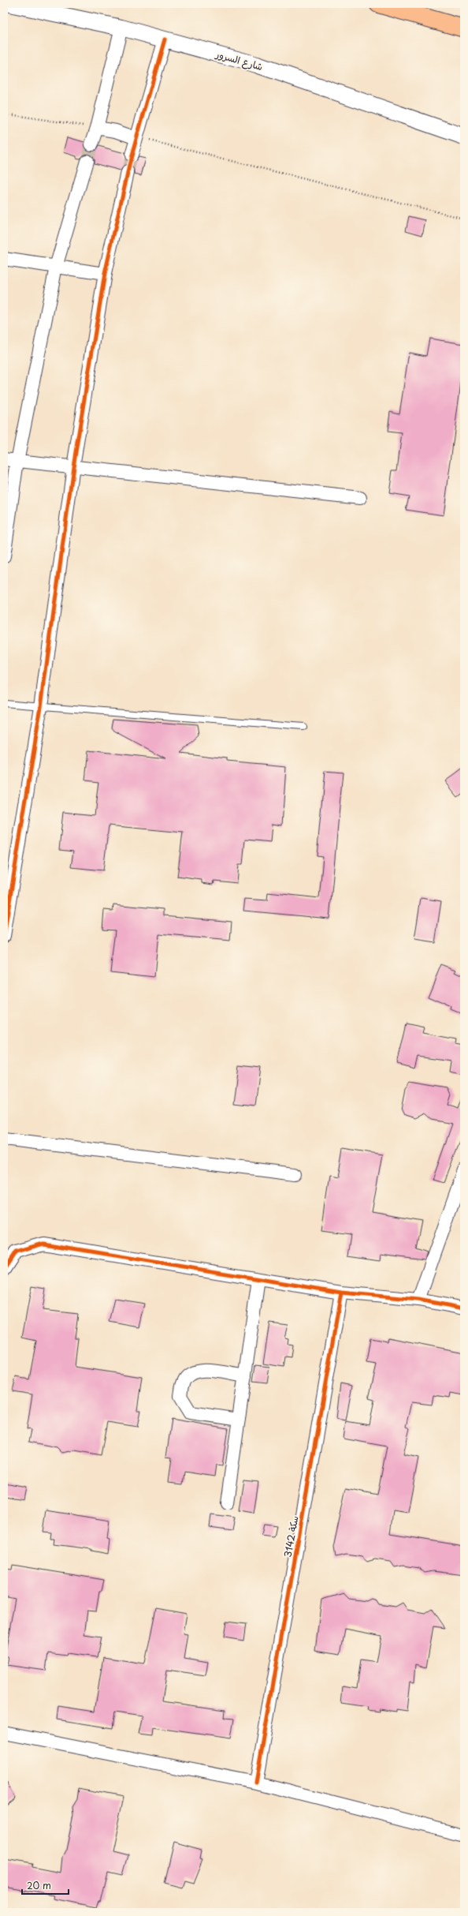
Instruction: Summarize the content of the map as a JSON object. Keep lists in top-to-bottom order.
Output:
{
  "streets": {
    "street": ["شارع السرور", "سكة 3142"]
  },
  "scale_bar": "20 m"
}
